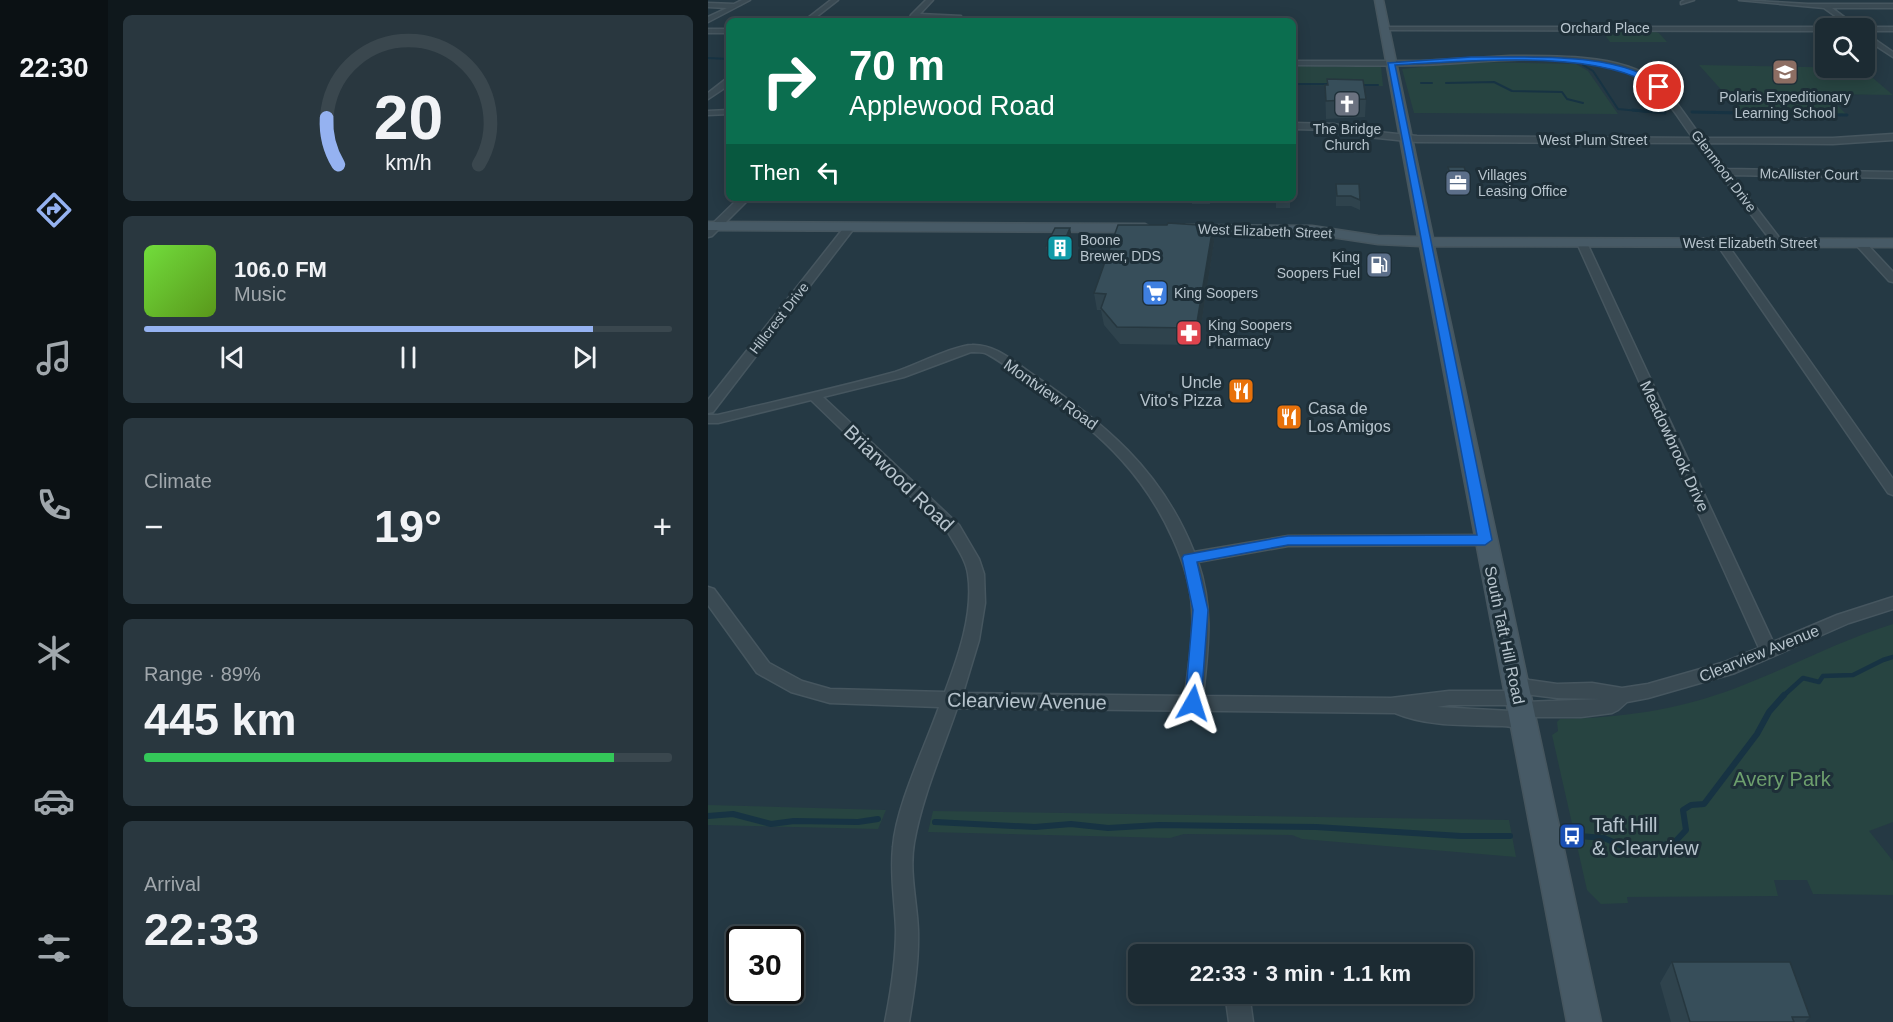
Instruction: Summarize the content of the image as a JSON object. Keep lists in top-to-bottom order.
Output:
{
  "streets": {
    "main road": ["West Elizabeth Street", "South Taft Hill Road"],
    "street": [
      "Orchard Place",
      "West Plum Street",
      "Glenmoor Drive",
      "McAllister Court",
      "Hillcrest Drive",
      "Montview Road",
      "Meadowbrook Drive",
      "Briarwood Road",
      "Clearview Avenue"
    ]
  },
  "crossings": [
    ["Orchard Place", "South Taft Hill Road"],
    ["West Plum Street", "Glenmoor Drive"],
    ["West Plum Street", "South Taft Hill Road"],
    ["Glenmoor Drive", "McAllister Court"],
    ["Glenmoor Drive", "West Elizabeth Street"],
    ["Glenmoor Drive", "South Taft Hill Road"],
    ["West Elizabeth Street", "Meadowbrook Drive"],
    ["West Elizabeth Street", "South Taft Hill Road"],
    ["Montview Road", "Briarwood Road"],
    ["Montview Road", "Clearview Avenue"],
    ["Meadowbrook Drive", "Clearview Avenue"],
    ["Briarwood Road", "Clearview Avenue"],
    ["South Taft Hill Road", "Clearview Avenue"]
  ],
  "parks": ["Avery Park"],
  "places": {
    "school or university": ["Polaris Expeditionary Learning School"],
    "church": ["The Bridge Church"],
    "office": ["Villages Leasing Office"],
    "building": ["Boone Brewer, DDS"],
    "fuel station": ["King Soopers Fuel"],
    "supermarket": ["King Soopers"],
    "pharmacy": ["King Soopers Pharmacy"],
    "restaurant": ["Uncle Vito's Pizza", "Casa de Los Amigos"],
    "bus stop": ["Taft Hill & Clearview"]
  },
  "page": {
    "tabs": "22:30",
    "turn": ["70 m", "Applewood Road"],
    "then": "Then",
    "song": ["106.0 FM", "Music"],
    "tile": [
      "Climate",
      ["Range · 89%", "445 km"],
      ["Arrival", "22:33"]
    ],
    "heat": ["−", "19°", "+"],
    "limit": "30",
    "trip": "22:33 · 3 min · 1.1 km",
    "gauge": ["20", "km/h"]
  }
}
